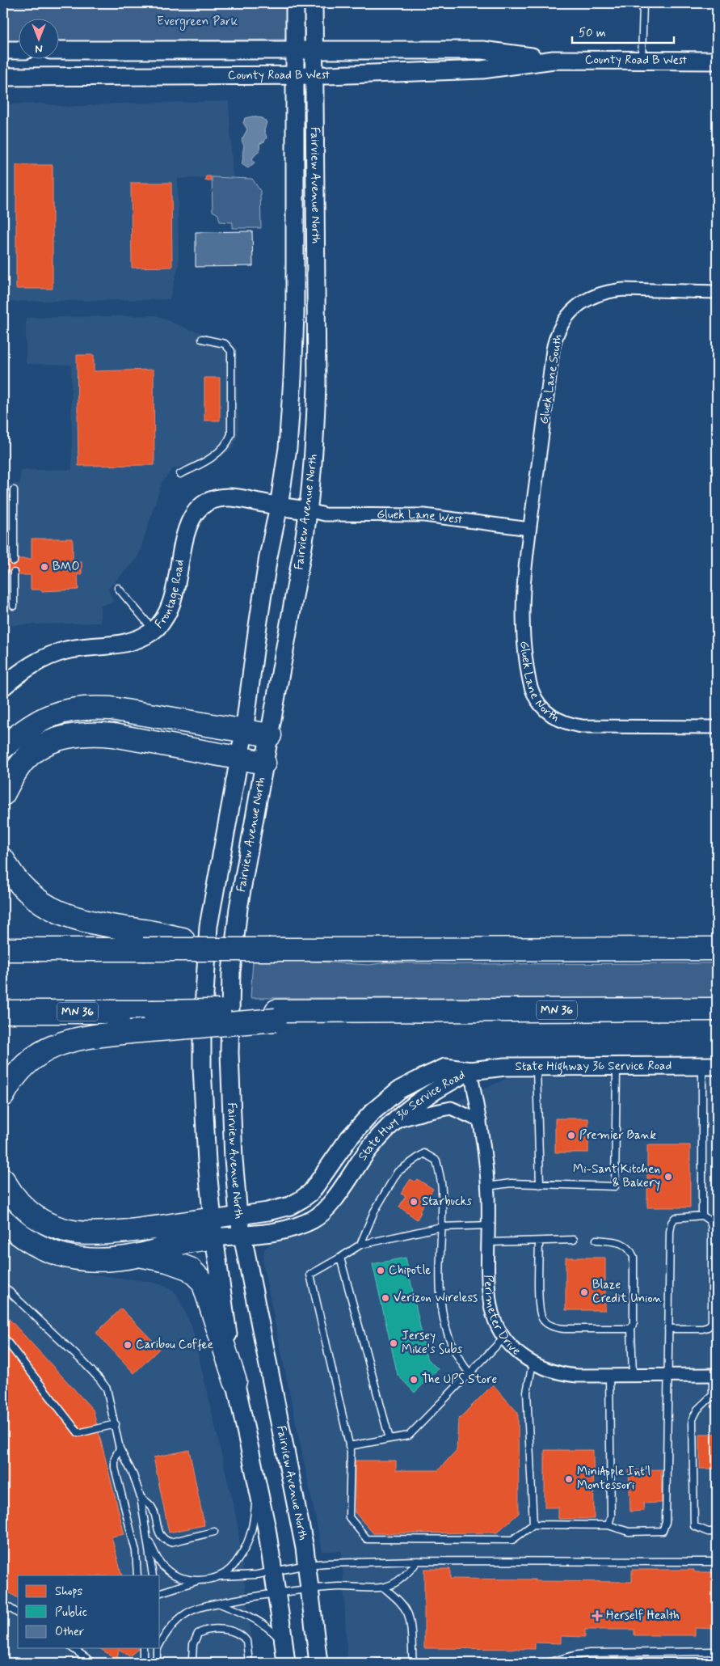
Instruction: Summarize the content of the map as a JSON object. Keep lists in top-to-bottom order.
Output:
{
  "streets": {
    "highway": ["MN 36"],
    "street": [
      "County Road B West",
      "Fairview Avenue North",
      "Gluek Lane South",
      "Gluek Lane West",
      "Frontage Road",
      "Gluek Lane North",
      "State Highway 36 Service Road",
      "State Hwy 36 Service Road",
      "Perimeter Drive"
    ]
  },
  "crossings": [
    ["County Road B West", "Fairview Avenue North"],
    ["Fairview Avenue North", "Gluek Lane West"],
    ["Fairview Avenue North", "Frontage Road"],
    ["Fairview Avenue North", "State Hwy 36 Service Road"],
    ["Gluek Lane South", "Gluek Lane West"],
    ["Gluek Lane South", "Gluek Lane North"],
    ["Gluek Lane West", "Frontage Road"],
    ["Gluek Lane West", "Gluek Lane North"],
    ["State Highway 36 Service Road", "State Hwy 36 Service Road"],
    ["State Highway 36 Service Road", "Perimeter Drive"],
    ["State Hwy 36 Service Road", "Perimeter Drive"]
  ],
  "parks": ["Evergreen Park"],
  "places": {
    "other": [
      "BMO",
      "Premier Bank",
      "Mi-Sant Kitchen & Bakery",
      "Starbucks",
      "Chipotle",
      "Blaze Credit Union",
      "Verizon Wireless",
      "Jersey Mike's Subs",
      "Caribou Coffee",
      "The UPS Store",
      "MiniApple Int'l Montessori"
    ],
    "health": ["Herself Health"]
  },
  "legend": ["Shops", "Public", "Other"],
  "scale_bar": "50 m",
  "north": "bottom"
}
